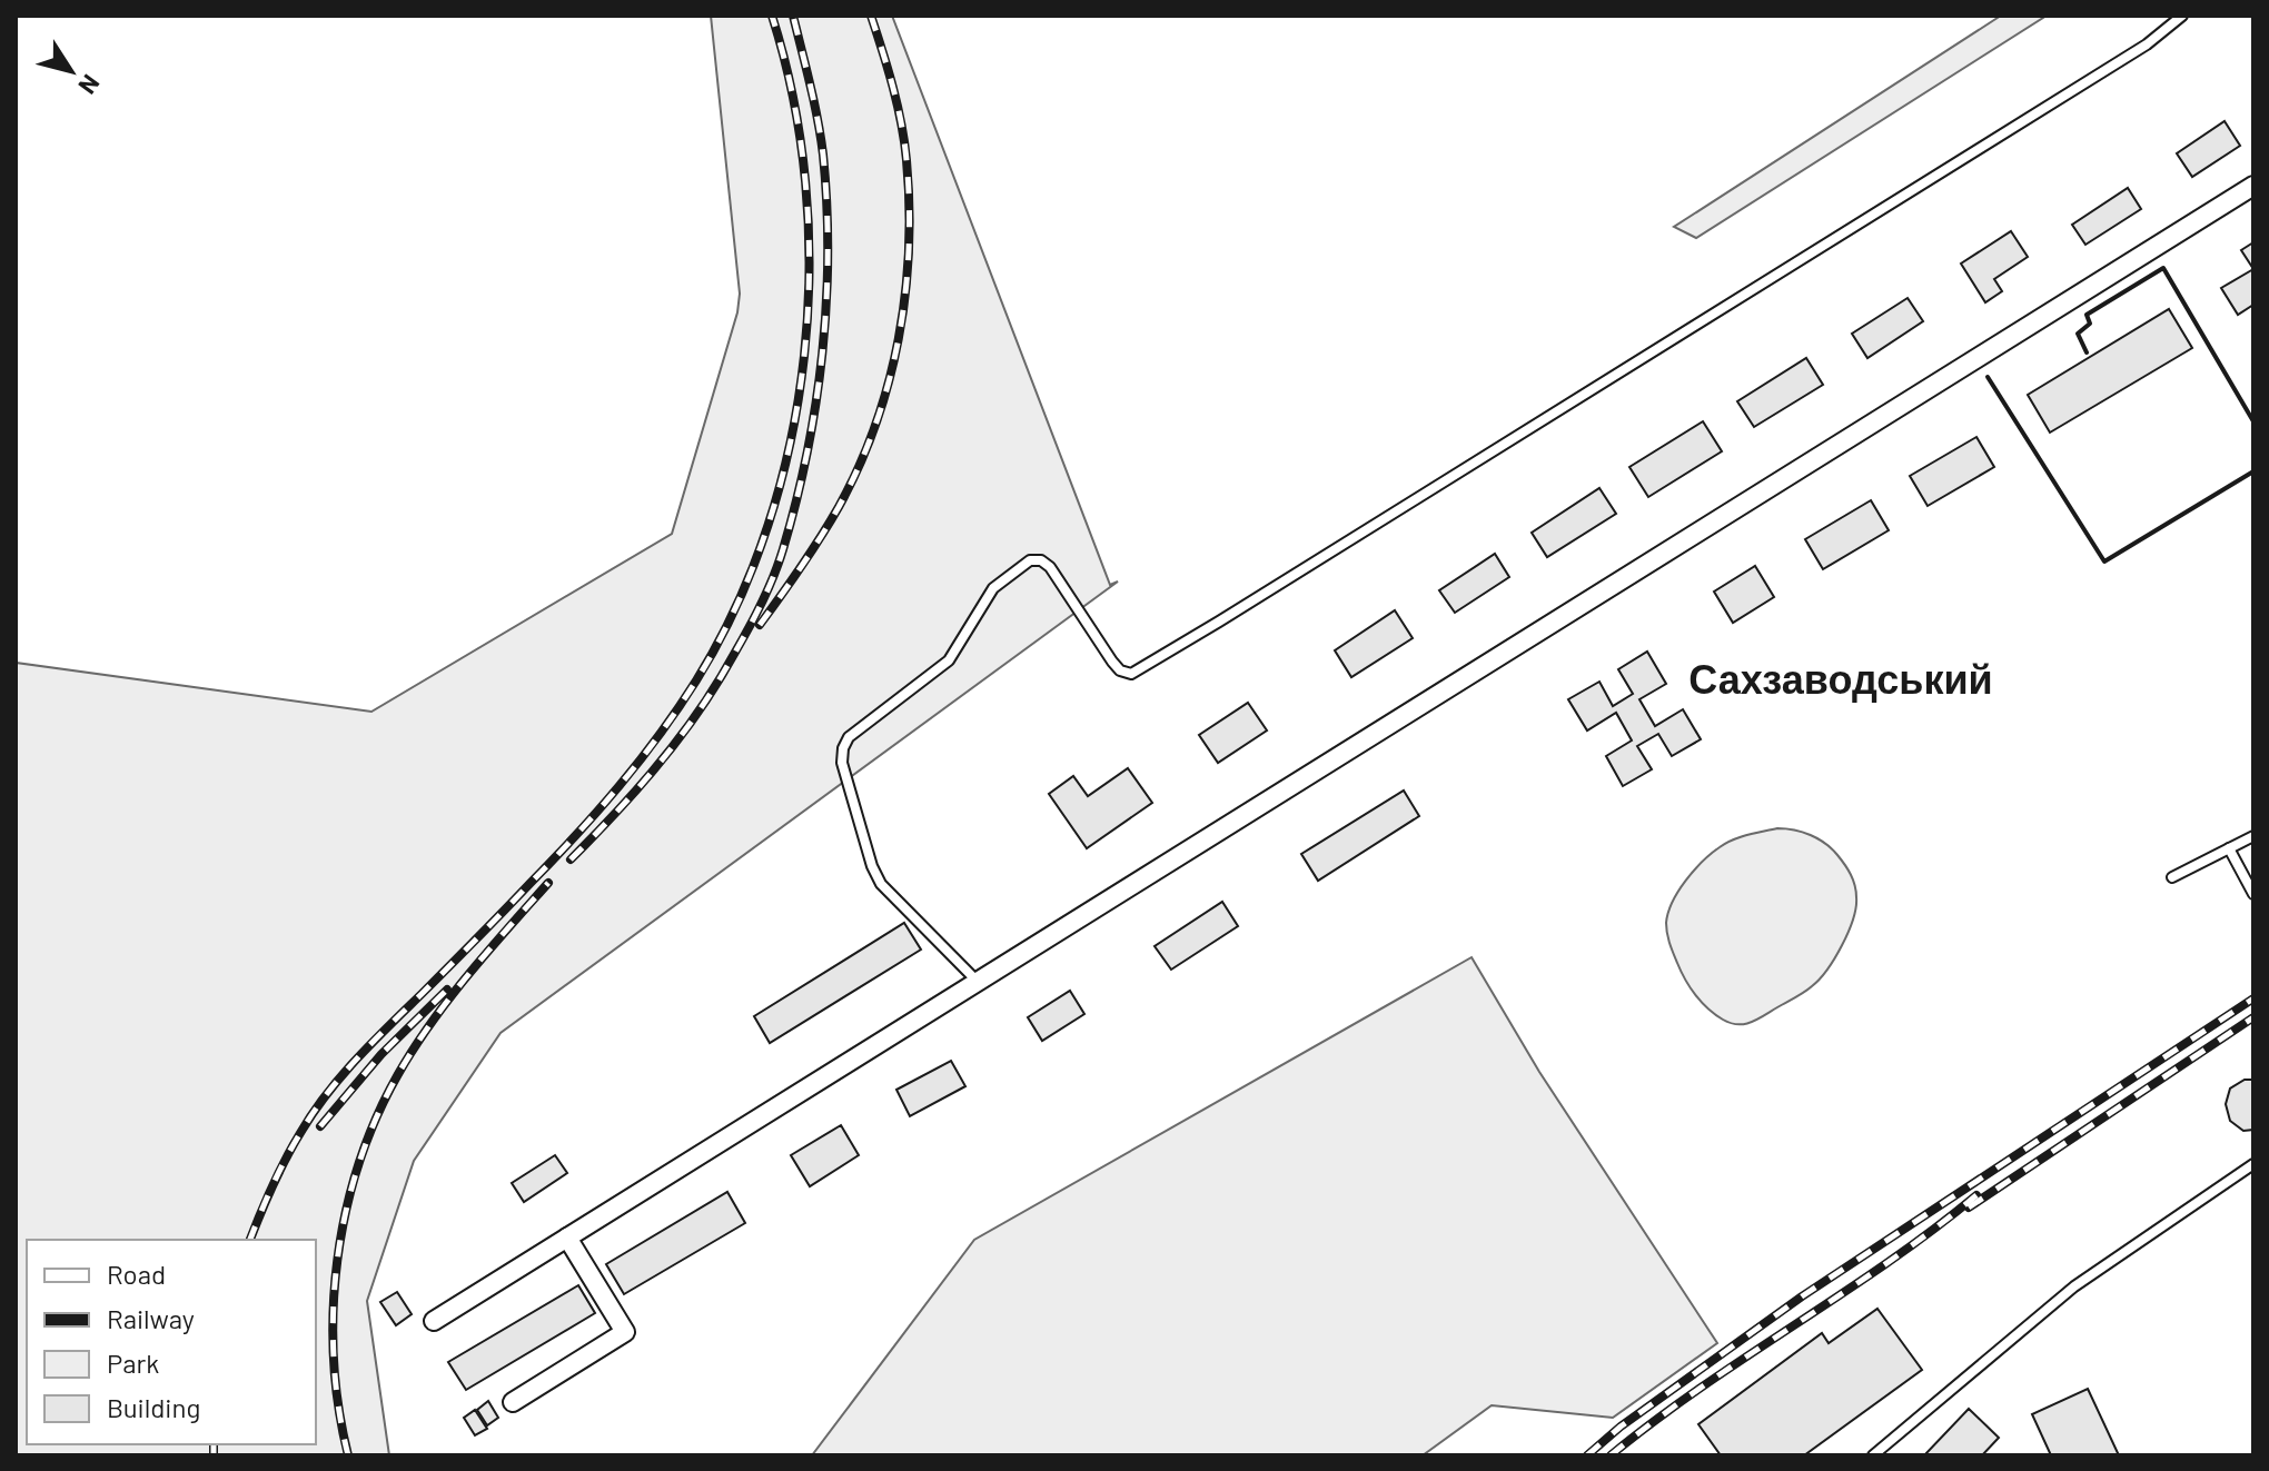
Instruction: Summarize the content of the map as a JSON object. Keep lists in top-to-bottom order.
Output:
{
  "districts": ["Сахзаводський"],
  "legend": [
    "Road",
    "Railway",
    "Park",
    "Building"
  ],
  "north": "bottom right"
}
